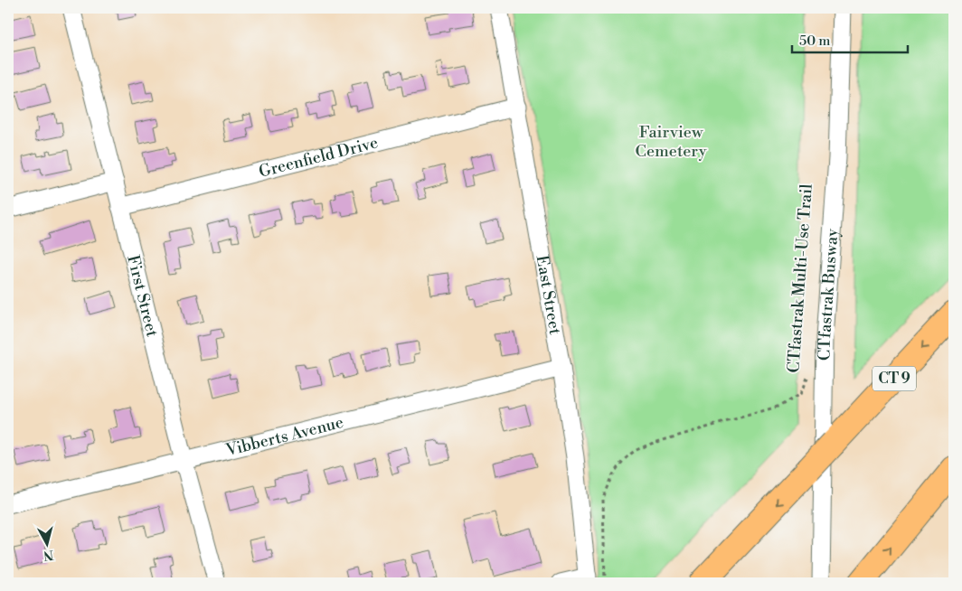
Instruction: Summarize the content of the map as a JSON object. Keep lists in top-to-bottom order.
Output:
{
  "streets": {
    "highway": ["CT 9"],
    "street": [
      "Greenfield Drive",
      "East Street",
      "First Street",
      "CTfastrak Busway",
      "Vibberts Avenue"
    ],
    "path": ["CTfastrak Multi-Use Trail"]
  },
  "crossings": [
    ["Greenfield Drive", "East Street"],
    ["Greenfield Drive", "First Street"],
    ["East Street", "Vibberts Avenue"],
    ["First Street", "Vibberts Avenue"]
  ],
  "parks": ["Fairview Cemetery"],
  "scale_bar": "50 m",
  "north": "bottom"
}
